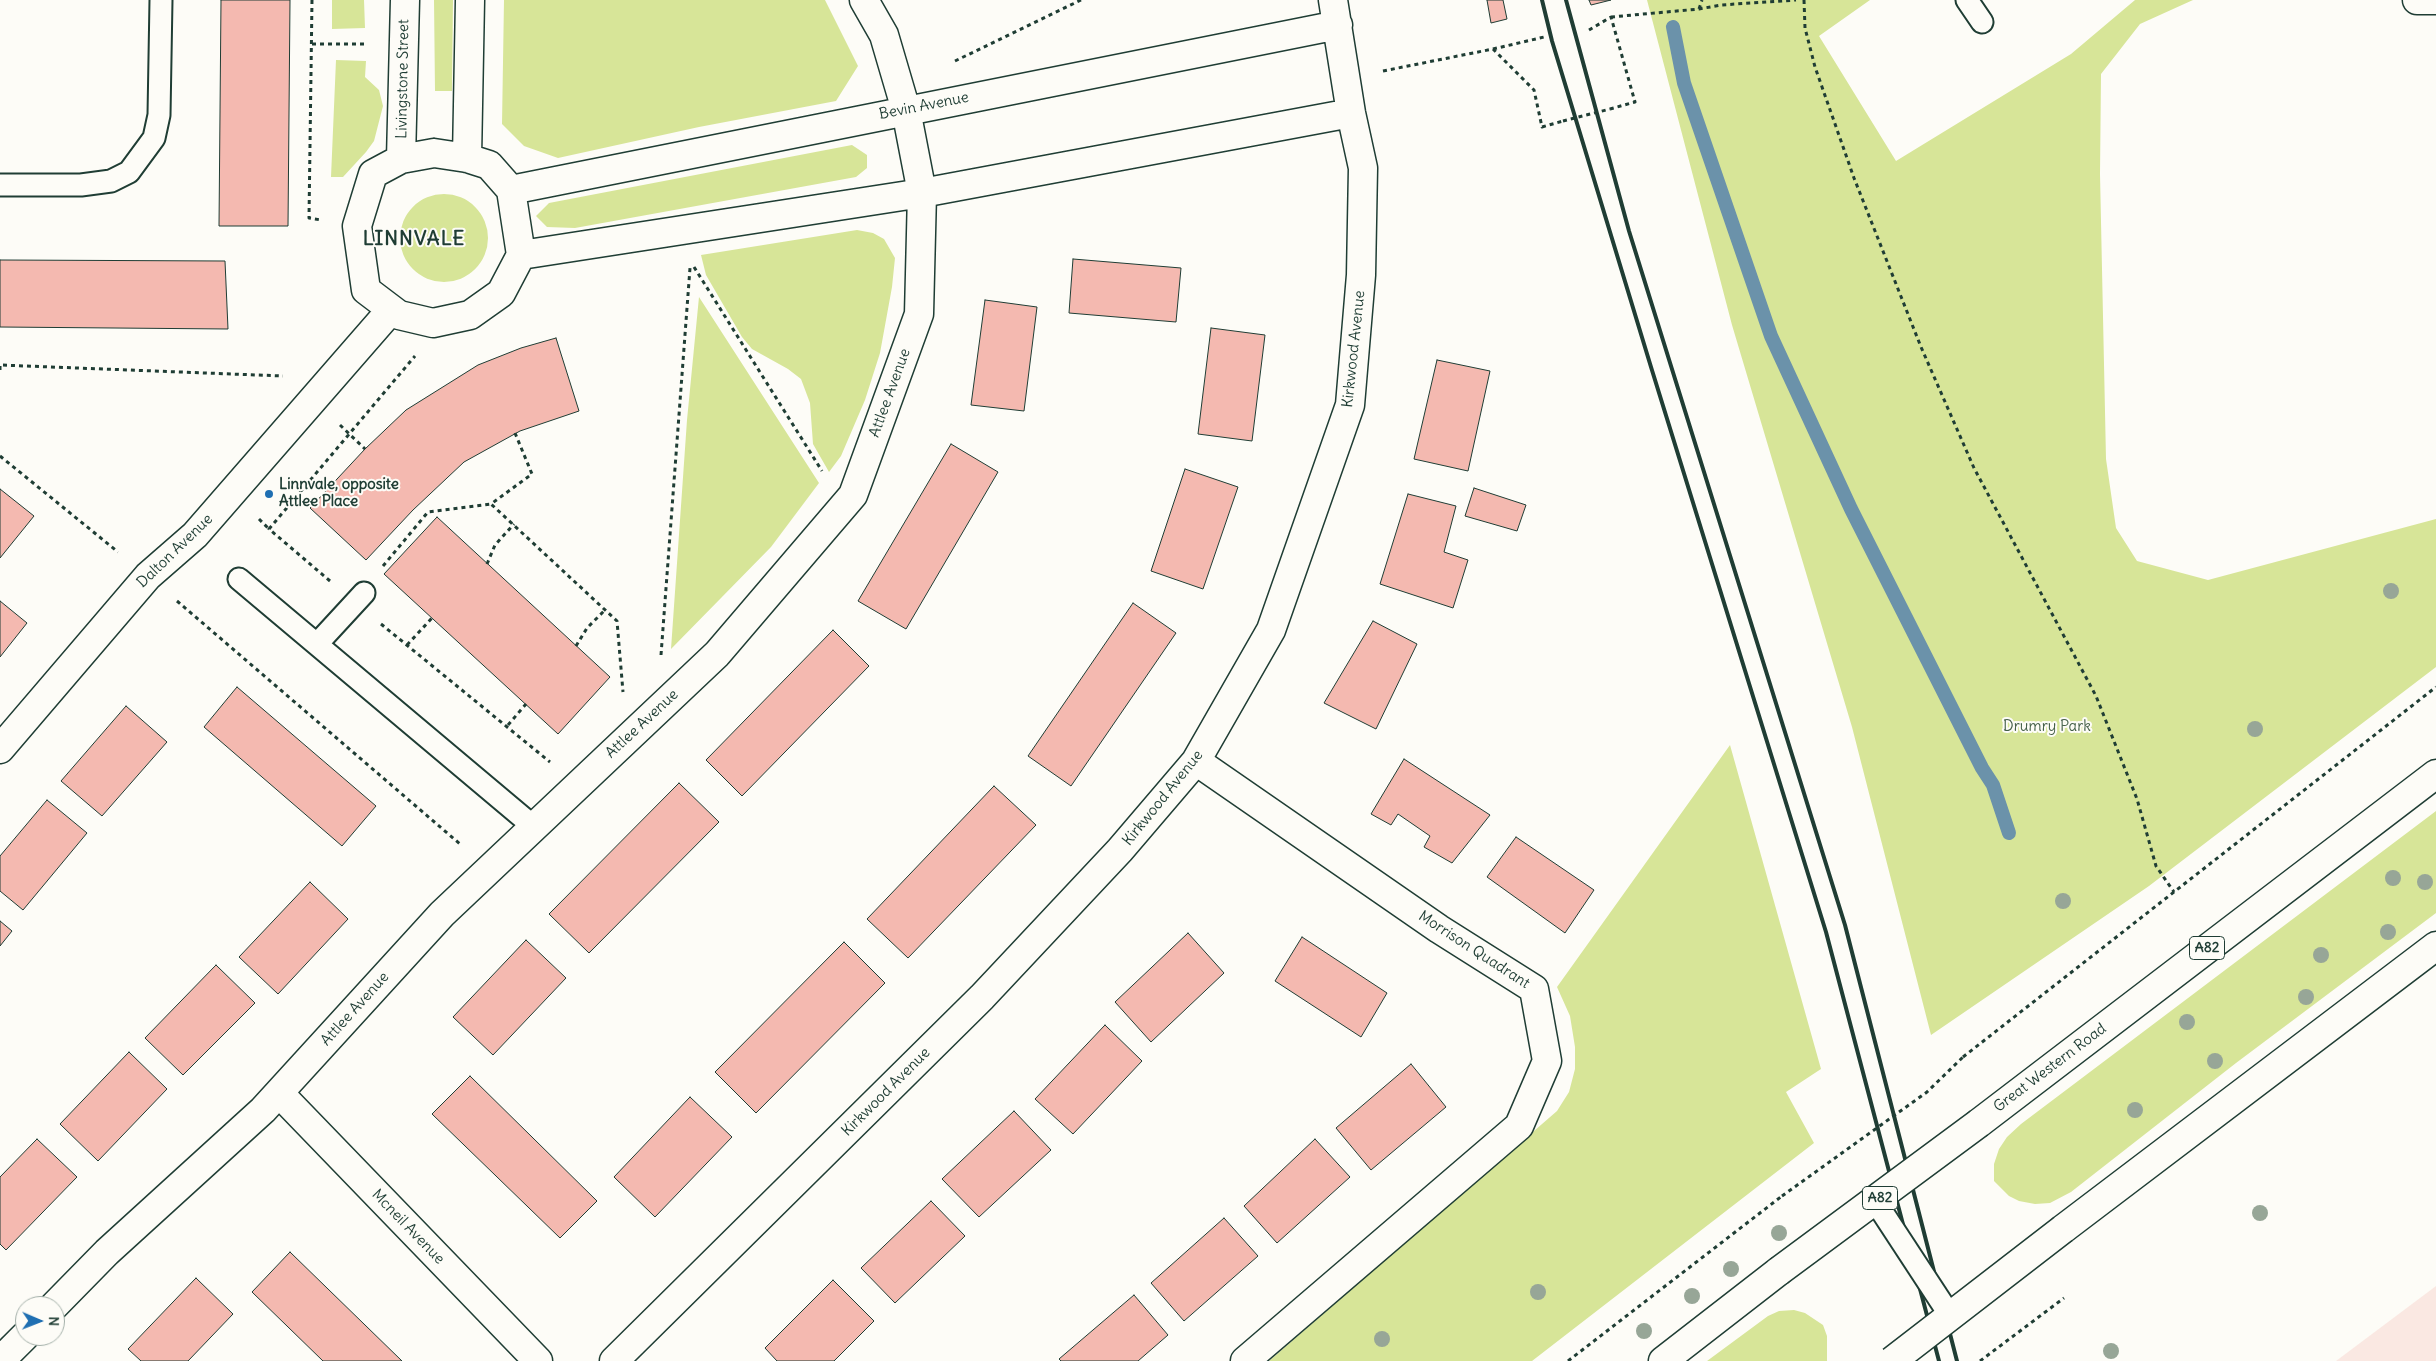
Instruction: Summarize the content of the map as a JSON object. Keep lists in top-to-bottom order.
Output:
{
  "streets": {
    "street": [
      "Livingstone Street",
      "Bevin Avenue",
      "Kirkwood Avenue",
      "Attlee Avenue",
      "Dalton Avenue",
      "A82",
      "Morrison Quadrant",
      "Great Western Road",
      "Mcneil Avenue"
    ]
  },
  "crossings": [
    ["Livingstone Street", "Bevin Avenue"],
    ["Livingstone Street", "Dalton Avenue"],
    ["Bevin Avenue", "Kirkwood Avenue"],
    ["Bevin Avenue", "Attlee Avenue"],
    ["Bevin Avenue", "Dalton Avenue"],
    ["Kirkwood Avenue", "Morrison Quadrant"],
    ["Attlee Avenue", "Mcneil Avenue"]
  ],
  "districts": ["LINNVALE"],
  "parks": ["Drumry Park"],
  "places": ["Linnvale, opposite Attlee Place"],
  "north": "right"
}
